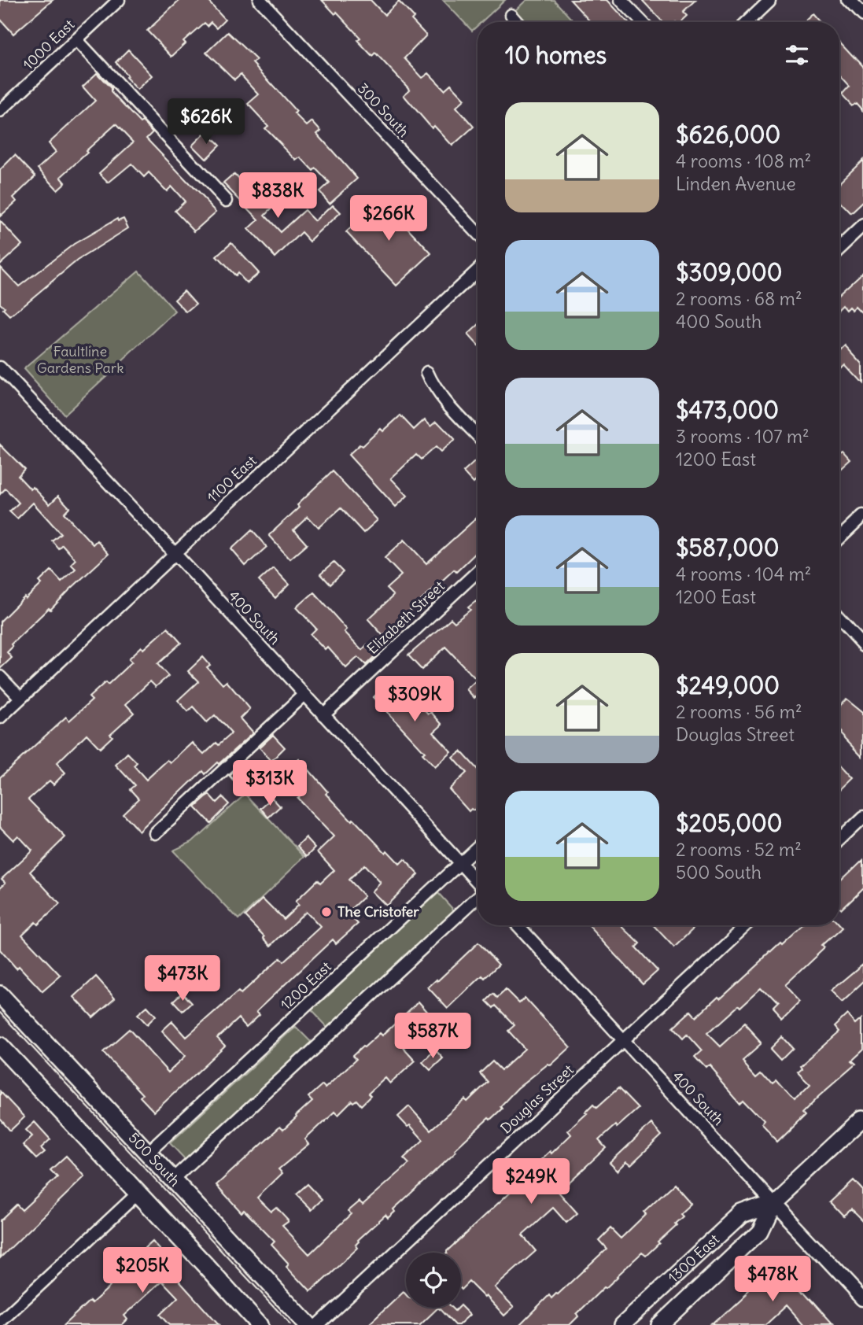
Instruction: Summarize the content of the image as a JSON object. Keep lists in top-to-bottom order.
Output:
{
  "streets": {
    "main road": ["500 South", "1300 East"],
    "street": [
      "1000 East",
      "300 South",
      "1100 East",
      "400 South",
      "Elizabeth Street",
      "1200 East",
      "Douglas Street"
    ]
  },
  "crossings": [
    ["1100 East", "400 South"],
    ["400 South", "Elizabeth Street"],
    ["400 South", "1200 East"],
    ["400 South", "Douglas Street"],
    ["400 South", "1300 East"],
    ["1200 East", "500 South"]
  ],
  "parks": ["Faultline Gardens Park"],
  "places": ["The Cristofer"],
  "page": {
    "heading": "10 homes",
    "list": [
      {
        "name": "$626,000",
        "note": "4 rooms · 108 m² · Linden Avenue"
      },
      {
        "name": "$309,000",
        "note": "2 rooms · 68 m² · 400 South"
      },
      {
        "name": "$473,000",
        "note": "3 rooms · 107 m² · 1200 East"
      },
      {
        "name": "$587,000",
        "note": "4 rooms · 104 m² · 1200 East"
      },
      {
        "name": "$249,000",
        "note": "2 rooms · 56 m² · Douglas Street"
      },
      {
        "name": "$205,000",
        "note": "2 rooms · 52 m² · 500 South"
      }
    ],
    "price": [
      "$626K",
      "$838K",
      "$266K",
      "$309K",
      "$313K",
      "$473K",
      "$587K",
      "$249K",
      "$205K",
      "$478K"
    ]
  }
}
